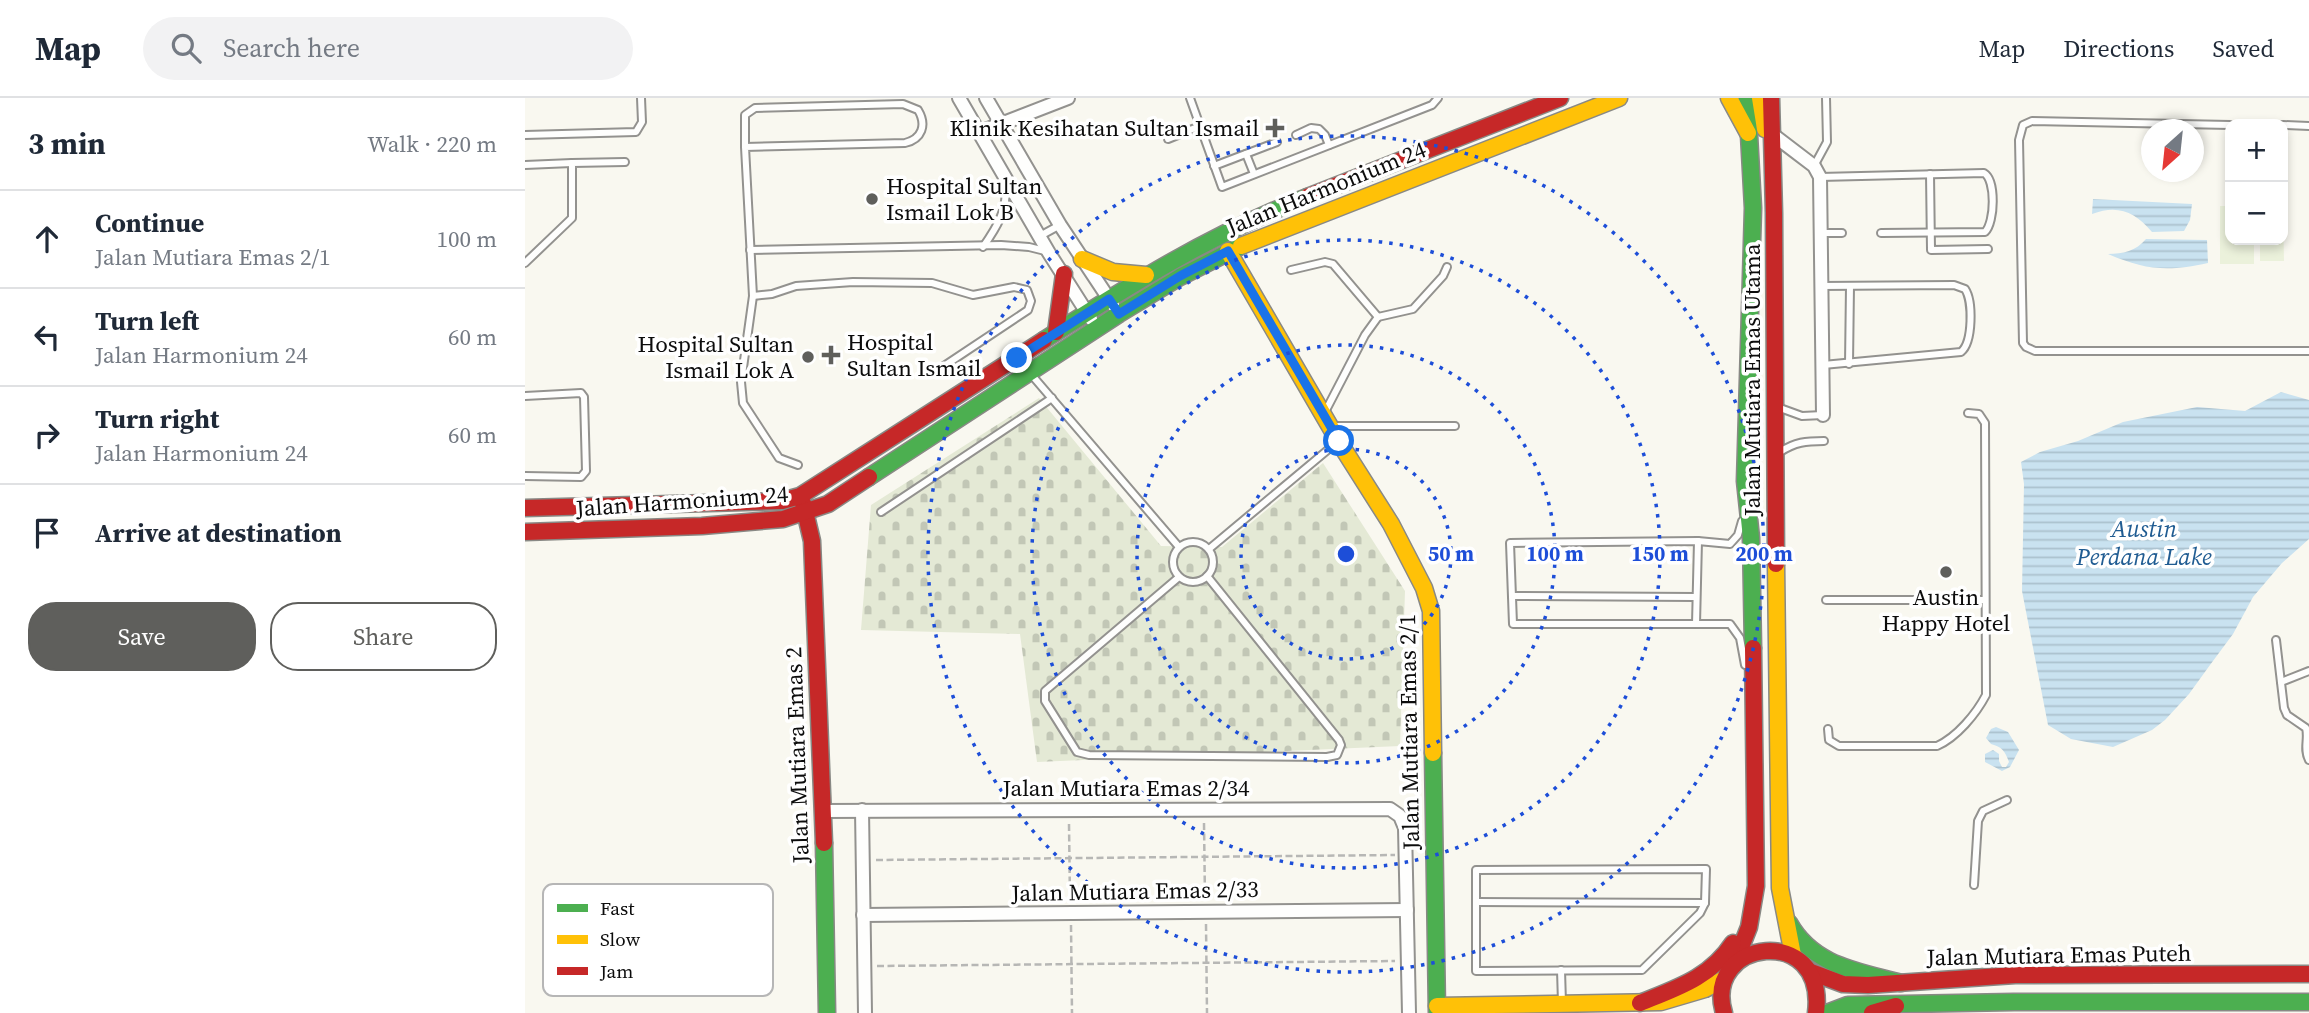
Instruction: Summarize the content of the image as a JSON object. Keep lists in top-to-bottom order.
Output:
{
  "streets": {
    "street": [
      "Jalan Harmonium 24",
      "Jalan Mutiara Emas Utama",
      "Jalan Mutiara Emas 2/1",
      "Jalan Mutiara Emas 2",
      "Jalan Mutiara Emas 2/34",
      "Jalan Mutiara Emas 2/33",
      "Jalan Mutiara Emas Puteh"
    ]
  },
  "crossings": [
    ["Jalan Harmonium 24", "Jalan Mutiara Emas 2/1"],
    ["Jalan Harmonium 24", "Jalan Mutiara Emas 2"],
    ["Jalan Mutiara Emas 2", "Jalan Mutiara Emas 2/34"]
  ],
  "water": ["Austin Perdana Lake"],
  "places": {
    "health": ["Klinik Kesihatan Sultan Ismail", "Hospital Sultan Ismail"],
    "other": ["Hospital Sultan Ismail Lok B", "Hospital Sultan Ismail Lok A", "Austin Happy Hotel"]
  },
  "legend": ["Fast", "Slow", "Jam"],
  "north": "bottom left",
  "page": {
    "header": "Map",
    "search": "Search here",
    "nav": ["Map", "Directions", "Saved"],
    "heading": ["3 min", "Walk · 220 m"],
    "map_buttons": ["+", "−"],
    "list": [
      ["Continue", "Jalan Mutiara Emas 2/1", "100 m"],
      ["Turn left", "Jalan Harmonium 24", "60 m"],
      ["Turn right", "Jalan Harmonium 24", "60 m"],
      "Arrive at destination"
    ],
    "buttons": ["Save", "Share"]
  },
  "rings": [
    "50 m",
    "100 m",
    "150 m",
    "200 m"
  ]
}
